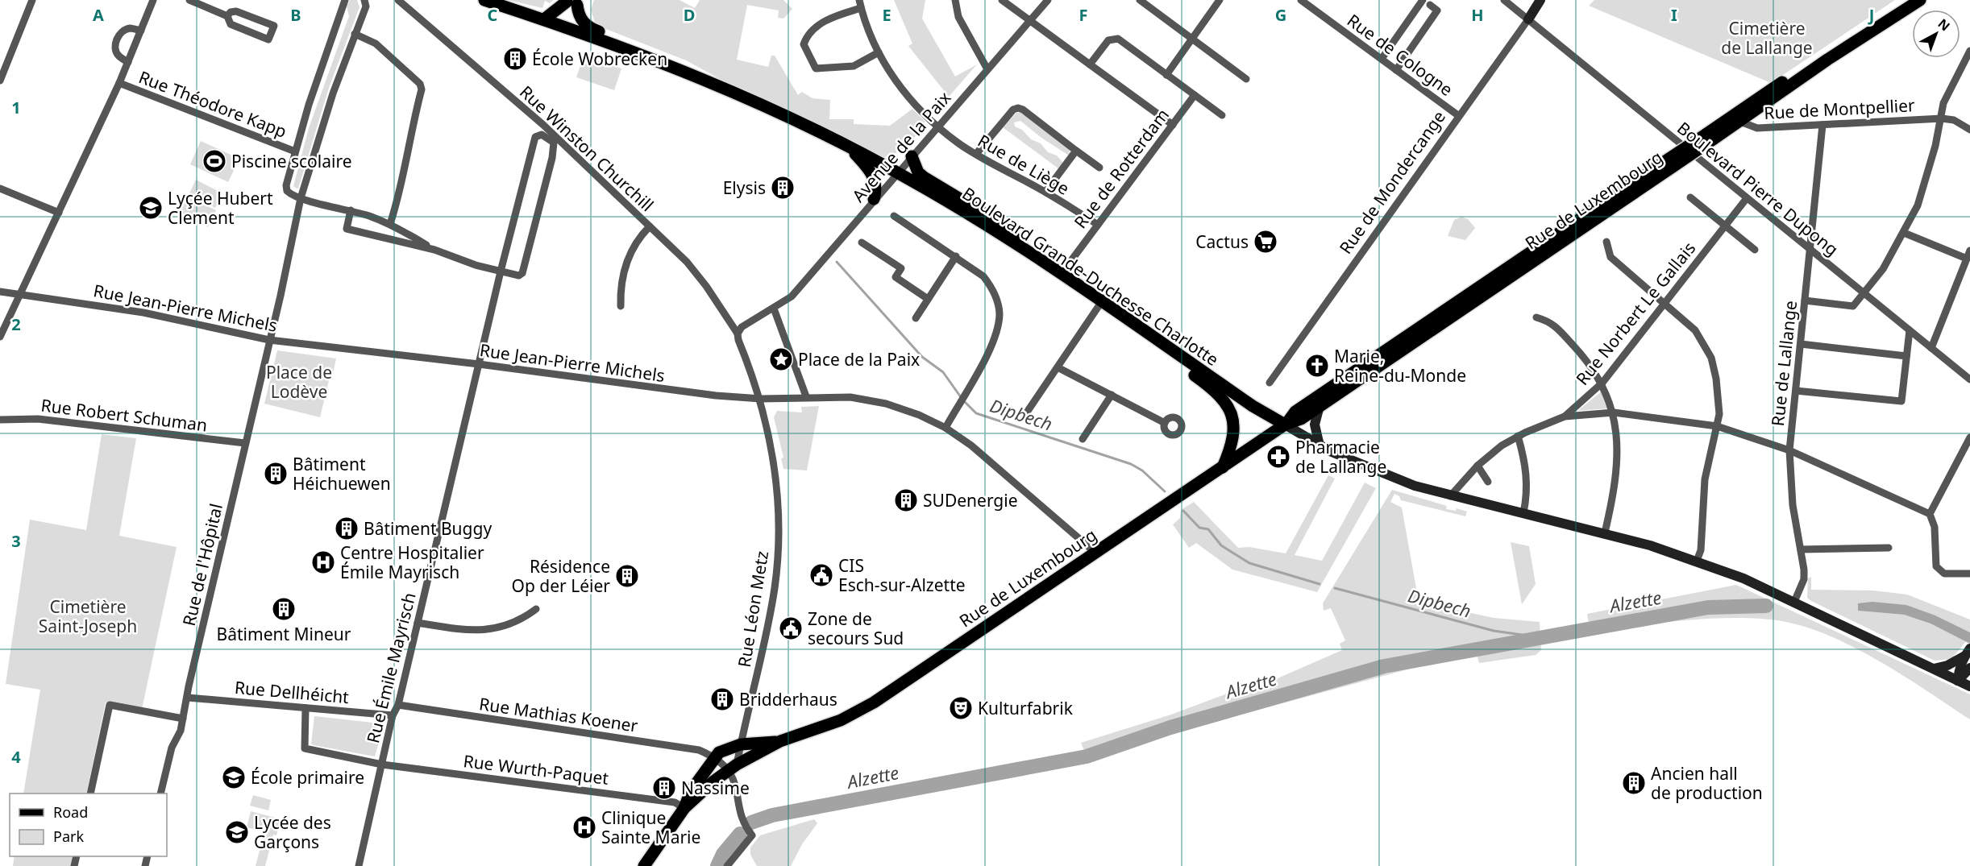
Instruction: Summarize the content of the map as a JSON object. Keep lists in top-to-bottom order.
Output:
{
  "streets": {
    "main road": ["Rue de Mondercange", "Rue de Luxembourg", "Boulevard Grande-Duchesse Charlotte"],
    "street": [
      "Rue de Cologne",
      "Rue Théodore Kapp",
      "Rue de Montpellier",
      "Avenue de la Paix",
      "Rue Winston Churchill",
      "Rue de Liège",
      "Rue de Rotterdam",
      "Boulevard Pierre Dupong",
      "Rue Jean-Pierre Michels",
      "Rue Norbert Le Gallais",
      "Rue de Lallange",
      "Rue Robert Schuman",
      "Rue de l'Hôpital",
      "Rue Léon Metz",
      "Rue Émile Mayrisch",
      "Rue Dellhéicht",
      "Rue Mathias Koener",
      "Rue Wurth-Paquet"
    ]
  },
  "crossings": [
    ["Rue de Cologne", "Rue de Mondercange"],
    ["Rue de Montpellier", "Rue de Luxembourg"],
    ["Rue de Montpellier", "Rue de Lallange"],
    ["Avenue de la Paix", "Rue de Liège"],
    ["Avenue de la Paix", "Boulevard Grande-Duchesse Charlotte"],
    ["Rue de Liège", "Rue de Rotterdam"],
    ["Rue de Mondercange", "Boulevard Pierre Dupong"],
    ["Boulevard Pierre Dupong", "Rue Norbert Le Gallais"],
    ["Boulevard Pierre Dupong", "Rue de Lallange"],
    ["Rue de Luxembourg", "Boulevard Grande-Duchesse Charlotte"],
    ["Rue de Luxembourg", "Rue Jean-Pierre Michels"],
    ["Rue Jean-Pierre Michels", "Rue de l'Hôpital"],
    ["Rue Jean-Pierre Michels", "Rue Léon Metz"],
    ["Rue Jean-Pierre Michels", "Rue Émile Mayrisch"],
    ["Rue Robert Schuman", "Rue de l'Hôpital"],
    ["Rue de l'Hôpital", "Rue Dellhéicht"],
    ["Rue Émile Mayrisch", "Rue Dellhéicht"],
    ["Rue Émile Mayrisch", "Rue Mathias Koener"],
    ["Rue Émile Mayrisch", "Rue Wurth-Paquet"],
    ["Rue Dellhéicht", "Rue Wurth-Paquet"]
  ],
  "water": ["Dipbech", "Alzette"],
  "parks": ["Cimetière de Lallange", "Place de Lodève", "Cimetière Saint-Joseph"],
  "places": {
    "building": [
      "École Wobrecken",
      "Elysis",
      "Bâtiment Héichuewen",
      "SUDenergie",
      "Bâtiment Buggy",
      "Résidence Op der Léier",
      "Bâtiment Mineur",
      "Bridderhaus",
      "Ancien hall de production",
      "Nassime"
    ],
    "sports": ["Piscine scolaire"],
    "school or university": ["Lyçée Hubert Clement", "École primaire", "Lycée des Garçons"],
    "supermarket": ["Cactus"],
    "place": ["Place de la Paix"],
    "church": ["Marie, Reine-du-Monde"],
    "pharmacy": ["Pharmacie de Lallange"],
    "hospital": ["Centre Hospitalier Émile Mayrisch", "Clinique Sainte Marie"],
    "public building": ["CIS Esch-sur-Alzette", "Zone de secours Sud"],
    "theatre": ["Kulturfabrik"]
  },
  "legend": ["Road", "Park"],
  "north": "top right",
  "grid": {
    "columns": [
      "A",
      "B",
      "C",
      "D",
      "E",
      "F",
      "G",
      "H",
      "I",
      "J"
    ],
    "rows": [
      "1",
      "2",
      "3",
      "4"
    ]
  }
}
